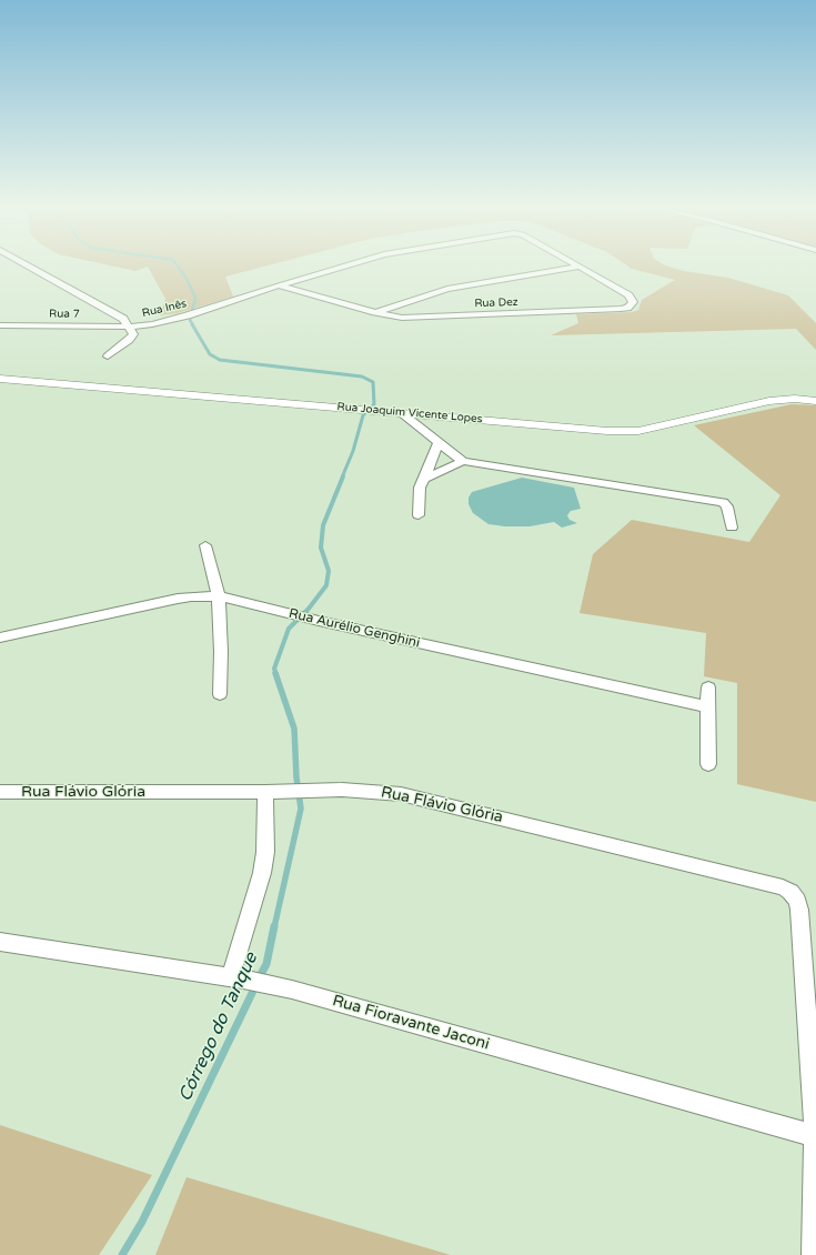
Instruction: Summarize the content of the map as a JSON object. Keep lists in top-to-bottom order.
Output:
{
  "streets": {
    "street": [
      "Rua Dez",
      "Rua Inês",
      "Rua 7",
      "Rua Joaquim Vicente Lopes",
      "Rua Aurélio Genghini",
      "Rua Flávio Glória",
      "Rua Fioravante Jaconi"
    ]
  },
  "crossings": [
    ["Rua Inês", "Rua 7"],
    ["Rua Flávio Glória", "Rua Fioravante Jaconi"]
  ],
  "water": ["Córrego do Tanque"]
}
